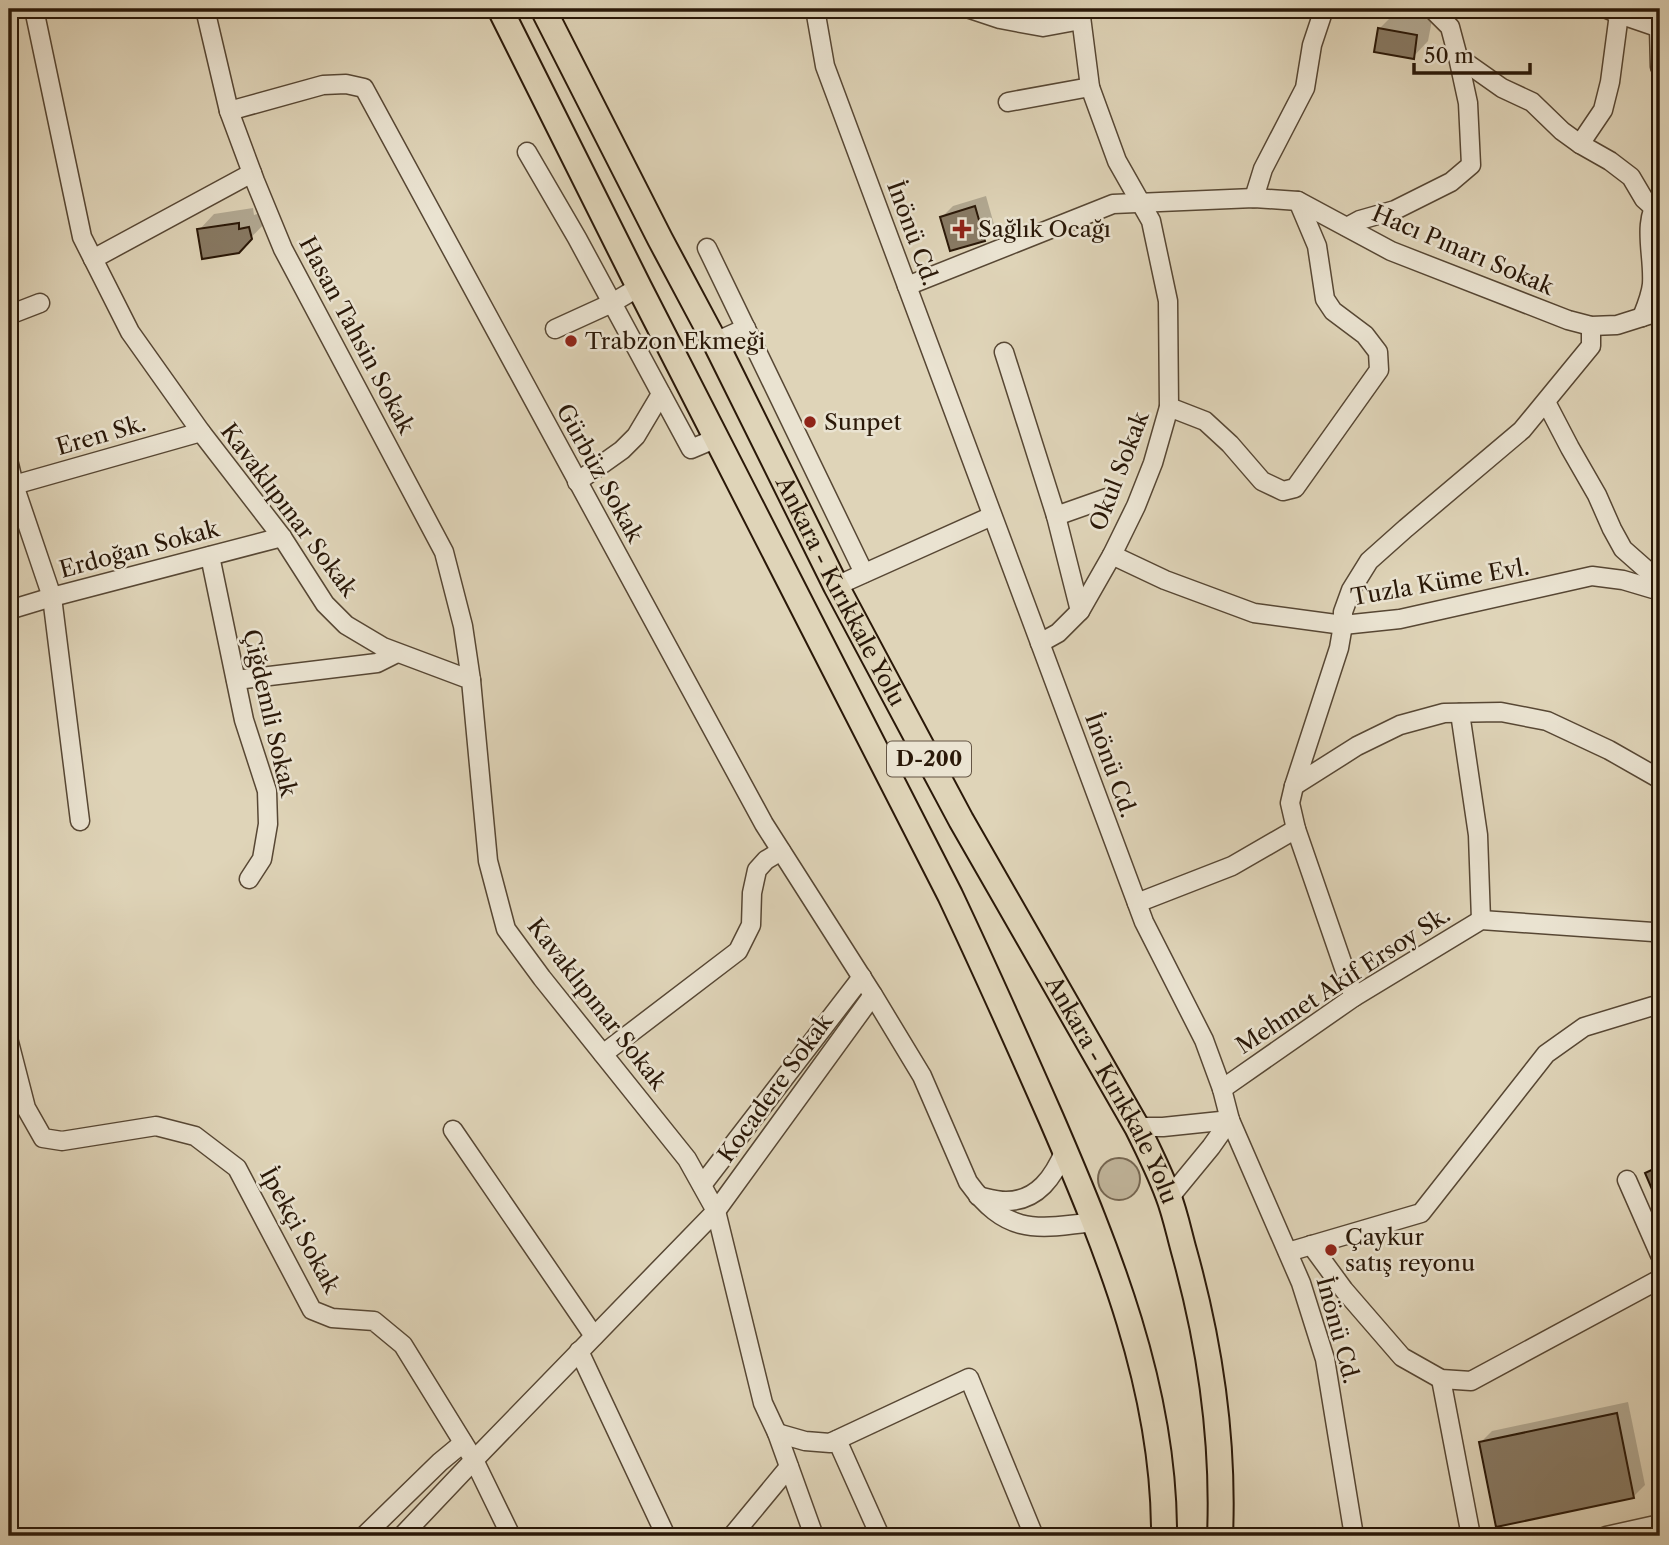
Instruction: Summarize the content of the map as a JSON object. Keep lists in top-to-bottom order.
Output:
{
  "streets": {
    "highway": ["Ankara - Kırıkkale Yolu", "D-200"],
    "street": [
      "İnönü Cd.",
      "Hacı Pınarı Sokak",
      "Hasan Tahsin Sokak",
      "Eren Sk.",
      "Okul Sokak",
      "Gürbüz Sokak",
      "Kavaklıpınar Sokak",
      "Erdoğan Sokak",
      "Tuzla Küme Evl.",
      "Çiğdemli Sokak",
      "Mehmet Akif Ersoy Sk.",
      "Kocadere Sokak",
      "İpekçi Sokak"
    ]
  },
  "crossings": [
    ["İnönü Cd.", "Hacı Pınarı Sokak"],
    ["İnönü Cd.", "Okul Sokak"],
    ["İnönü Cd.", "Mehmet Akif Ersoy Sk."],
    ["Hacı Pınarı Sokak", "Okul Sokak"],
    ["Hasan Tahsin Sokak", "Gürbüz Sokak"],
    ["Hasan Tahsin Sokak", "Kavaklıpınar Sokak"],
    ["Eren Sk.", "Kavaklıpınar Sokak"],
    ["Okul Sokak", "Tuzla Küme Evl."],
    ["Gürbüz Sokak", "Ankara - Kırıkkale Yolu"],
    ["Gürbüz Sokak", "Kocadere Sokak"],
    ["Kavaklıpınar Sokak", "Erdoğan Sokak"],
    ["Kavaklıpınar Sokak", "Kocadere Sokak"],
    ["Erdoğan Sokak", "Çiğdemli Sokak"],
    ["Kocadere Sokak", "İpekçi Sokak"]
  ],
  "places": {
    "health": ["Sağlık Ocağı"],
    "other": ["Trabzon Ekmeği", "Sunpet", "Çaykur satış reyonu"]
  },
  "scale_bar": "50 m"
}
